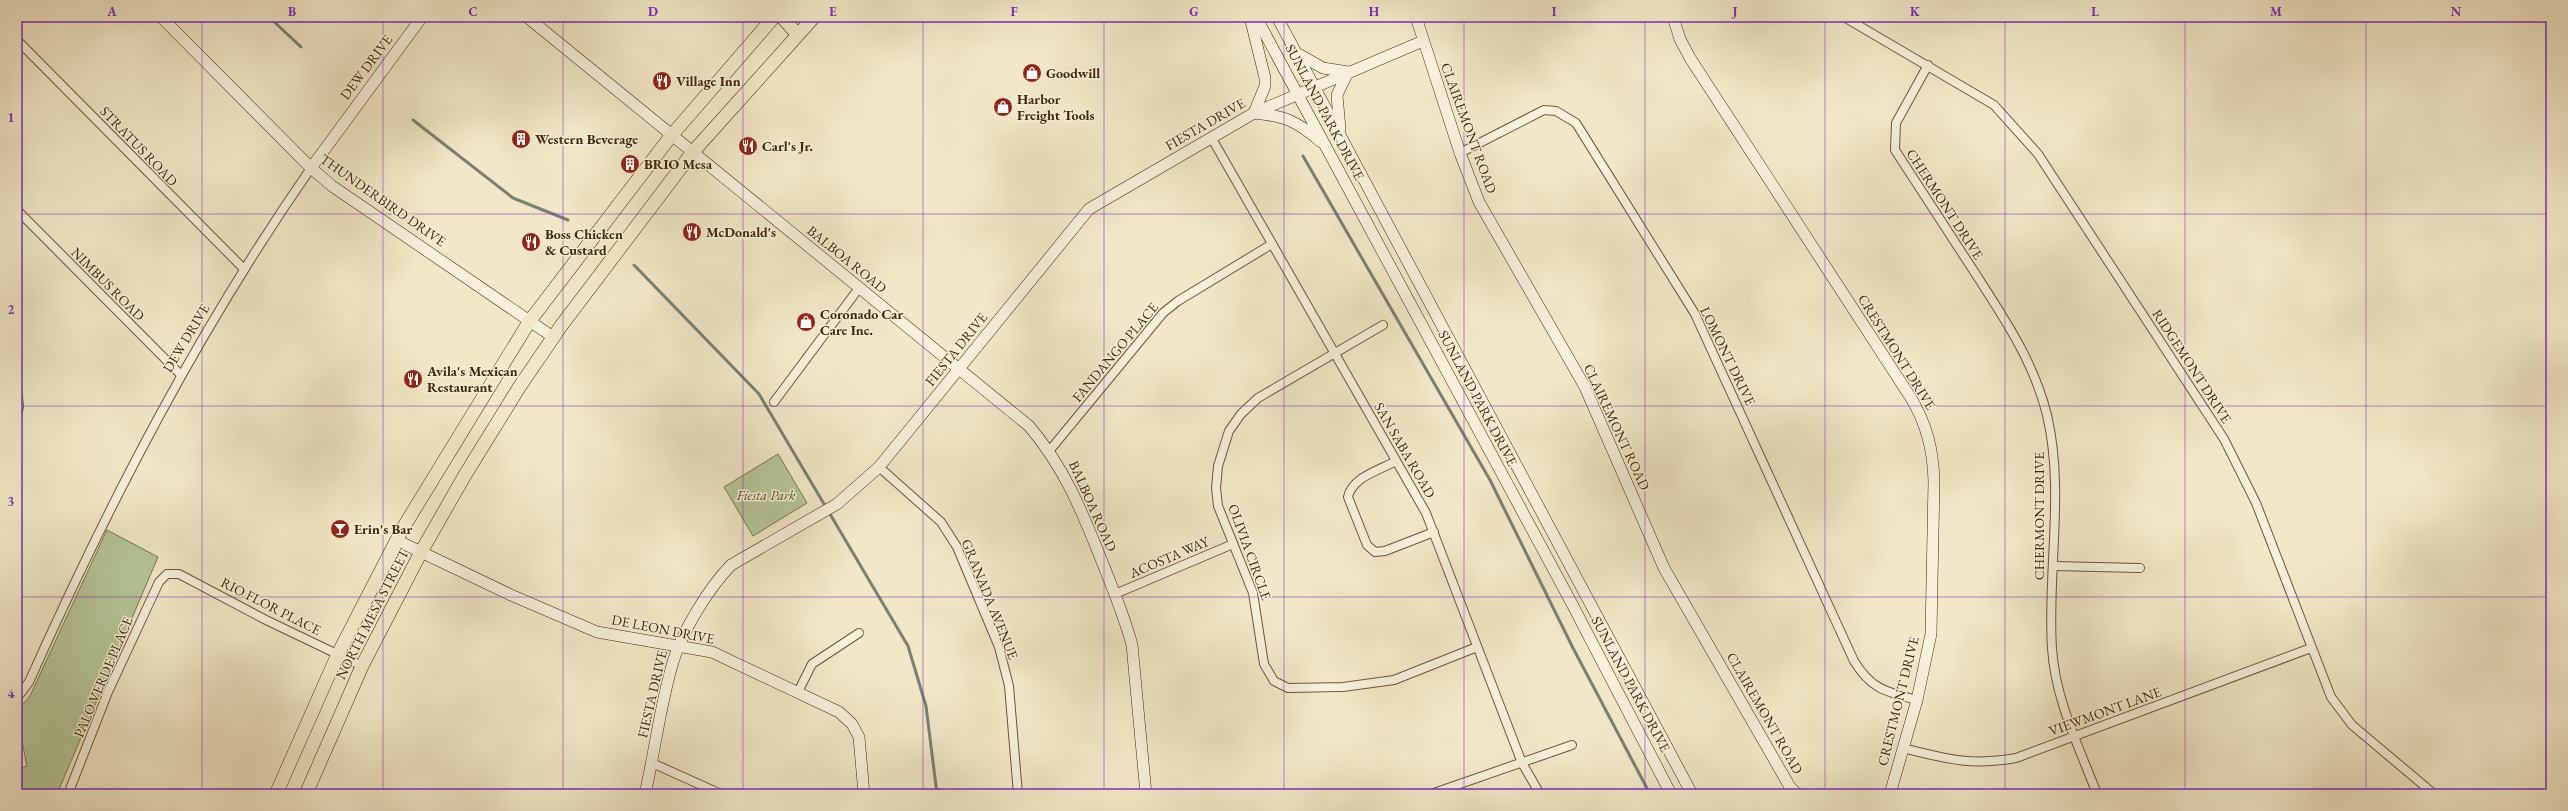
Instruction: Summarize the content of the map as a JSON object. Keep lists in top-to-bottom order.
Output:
{
  "streets": {
    "main road": ["NORTH MESA STREET"],
    "street": [
      "DEW DRIVE",
      "SUNLAND PARK DRIVE",
      "FIESTA DRIVE",
      "CLAIREMONT ROAD",
      "STRATUS ROAD",
      "THUNDERBIRD DRIVE",
      "CHERMONT DRIVE",
      "BALBOA ROAD",
      "NIMBUS ROAD",
      "FANDANGO PLACE",
      "CRESTMONT DRIVE",
      "LOMONT DRIVE",
      "RIDGEMONT DRIVE",
      "SAN SABA ROAD",
      "OLIVIA CIRCLE",
      "ACOSTA WAY",
      "GRANADA AVENUE",
      "RIO FLOR PLACE",
      "DE LEON DRIVE",
      "PALO VERDE PLACE",
      "VIEWMONT LANE"
    ]
  },
  "crossings": [
    ["DEW DRIVE", "STRATUS ROAD"],
    ["DEW DRIVE", "THUNDERBIRD DRIVE"],
    ["DEW DRIVE", "NIMBUS ROAD"],
    ["SUNLAND PARK DRIVE", "FIESTA DRIVE"],
    ["FIESTA DRIVE", "CLAIREMONT ROAD"],
    ["FIESTA DRIVE", "BALBOA ROAD"],
    ["FIESTA DRIVE", "SAN SABA ROAD"],
    ["FIESTA DRIVE", "GRANADA AVENUE"],
    ["FIESTA DRIVE", "DE LEON DRIVE"],
    ["CLAIREMONT ROAD", "LOMONT DRIVE"],
    ["THUNDERBIRD DRIVE", "NORTH MESA STREET"],
    ["CHERMONT DRIVE", "RIDGEMONT DRIVE"],
    ["CHERMONT DRIVE", "VIEWMONT LANE"],
    ["BALBOA ROAD", "FANDANGO PLACE"],
    ["BALBOA ROAD", "ACOSTA WAY"],
    ["BALBOA ROAD", "NORTH MESA STREET"],
    ["FANDANGO PLACE", "SAN SABA ROAD"],
    ["CRESTMONT DRIVE", "LOMONT DRIVE"],
    ["CRESTMONT DRIVE", "VIEWMONT LANE"],
    ["RIDGEMONT DRIVE", "VIEWMONT LANE"],
    ["SAN SABA ROAD", "OLIVIA CIRCLE"],
    ["OLIVIA CIRCLE", "ACOSTA WAY"],
    ["RIO FLOR PLACE", "NORTH MESA STREET"],
    ["RIO FLOR PLACE", "PALO VERDE PLACE"],
    ["NORTH MESA STREET", "DE LEON DRIVE"]
  ],
  "parks": ["Fiesta Park"],
  "places": {
    "shop": ["Goodwill", "Harbor Freight Tools", "Coronado Car Care Inc."],
    "restaurant": [
      "Village Inn",
      "Carl's Jr.",
      "McDonald's",
      "Boss Chicken & Custard",
      "Avila's Mexican Restaurant"
    ],
    "building": ["Western Beverage", "BRIO Mesa"],
    "bar": ["Erin's Bar"]
  },
  "grid": {
    "columns": [
      "A",
      "B",
      "C",
      "D",
      "E",
      "F",
      "G",
      "H",
      "I",
      "J",
      "K",
      "L",
      "M",
      "N"
    ],
    "rows": [
      "1",
      "2",
      "3",
      "4"
    ]
  }
}
